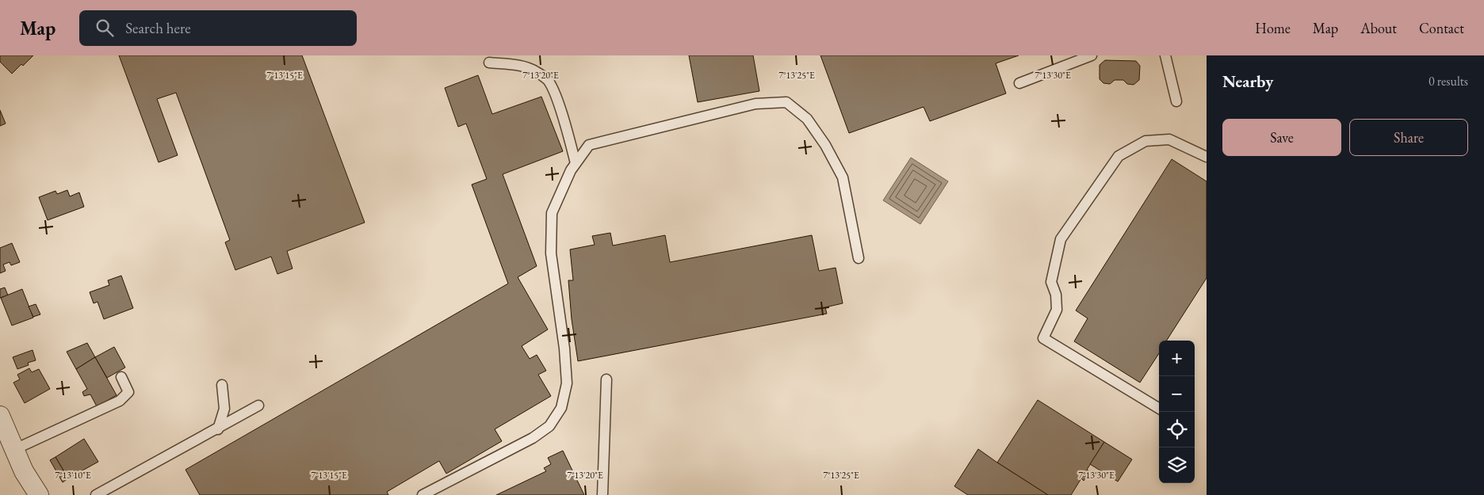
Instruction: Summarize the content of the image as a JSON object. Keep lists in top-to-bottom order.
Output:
{
  "page": {
    "header": "Map",
    "search": "Search here",
    "nav": [
      "Home",
      "Map",
      "About",
      "Contact"
    ],
    "heading": ["Nearby", "0 results"],
    "buttons": ["Save", "Share"],
    "map_buttons": ["+", "−"]
  },
  "coordinates": [
    "7°13'15\"E",
    "7°13'20\"E",
    "7°13'25\"E",
    "7°13'30\"E",
    "7°13'10\"E"
  ]
}
